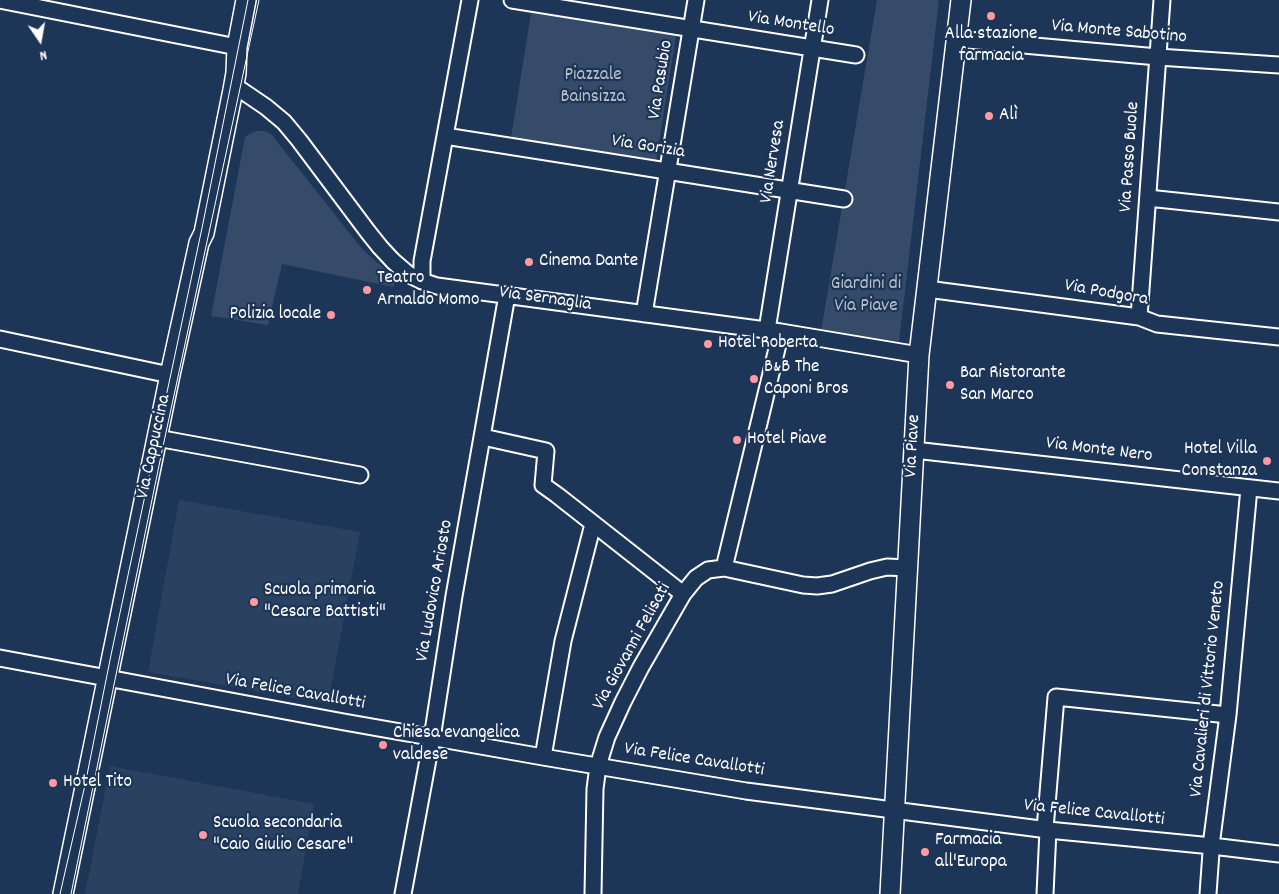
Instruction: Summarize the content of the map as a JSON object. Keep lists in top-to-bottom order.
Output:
{
  "streets": {
    "street": [
      "Via Montello",
      "Via Monte Sabotino",
      "Via Pasubio",
      "Via Gorizia",
      "Via Passo Buole",
      "Via Nervesa",
      "Via Podgora",
      "Via Sernaglia",
      "Via Piave",
      "Via Cappuccina",
      "Via Monte Nero",
      "Via Ludovico Ariosto",
      "Via Giovanni Felisati",
      "Via Cavalieri di Vittorio Veneto",
      "Via Felice Cavallotti"
    ]
  },
  "crossings": [
    ["Via Montello", "Via Pasubio"],
    ["Via Montello", "Via Nervesa"],
    ["Via Monte Sabotino", "Via Passo Buole"],
    ["Via Monte Sabotino", "Via Piave"],
    ["Via Pasubio", "Via Gorizia"],
    ["Via Pasubio", "Via Sernaglia"],
    ["Via Gorizia", "Via Nervesa"],
    ["Via Passo Buole", "Via Podgora"],
    ["Via Nervesa", "Via Sernaglia"],
    ["Via Nervesa", "Via Giovanni Felisati"],
    ["Via Podgora", "Via Piave"],
    ["Via Sernaglia", "Via Piave"],
    ["Via Sernaglia", "Via Cappuccina"],
    ["Via Sernaglia", "Via Ludovico Ariosto"],
    ["Via Piave", "Via Monte Nero"],
    ["Via Piave", "Via Giovanni Felisati"],
    ["Via Piave", "Via Felice Cavallotti"],
    ["Via Cappuccina", "Via Felice Cavallotti"],
    ["Via Monte Nero", "Via Cavalieri di Vittorio Veneto"],
    ["Via Ludovico Ariosto", "Via Felice Cavallotti"],
    ["Via Giovanni Felisati", "Via Felice Cavallotti"],
    ["Via Cavalieri di Vittorio Veneto", "Via Felice Cavallotti"]
  ],
  "parks": ["Piazzale Bainsizza", "Giardini di Via Piave"],
  "places": [
    "Alla stazione farmacia",
    "Alì",
    "Cinema Dante",
    "Teatro Arnaldo Momo",
    "Polizia locale",
    "Hotel Roberta",
    "B&B The Caponi Bros",
    "Bar Ristorante San Marco",
    "Hotel Piave",
    "Hotel Villa Constanza",
    "Scuola primaria \"Cesare Battisti\"",
    "Chiesa evangelica valdese",
    "Hotel Tito",
    "Scuola secondaria \"Caio Giulio Cesare\"",
    "Farmacia all'Europa"
  ],
  "north": "bottom"
}
